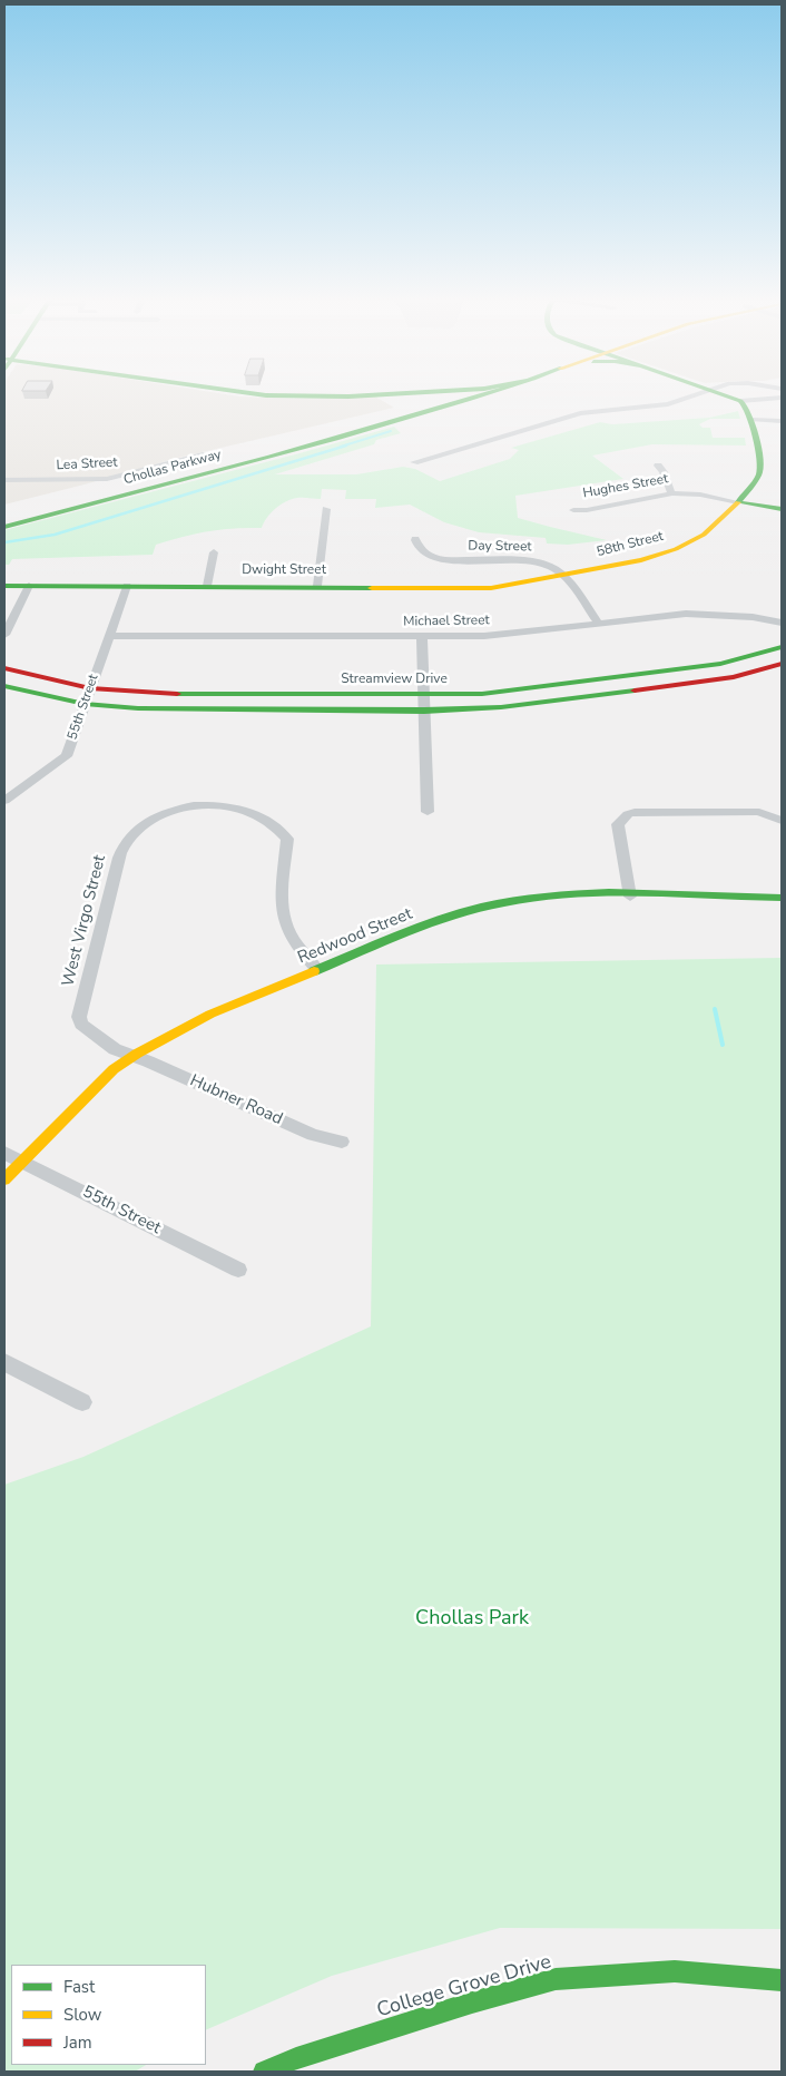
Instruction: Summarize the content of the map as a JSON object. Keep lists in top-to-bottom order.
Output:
{
  "streets": {
    "main road": [
      "Chollas Parkway",
      "Hughes Street",
      "58th Street",
      "Dwight Street",
      "Streamview Drive",
      "Redwood Street",
      "College Grove Drive"
    ],
    "street": [
      "Lea Street",
      "Day Street",
      "Michael Street",
      "55th Street",
      "West Virgo Street",
      "Hubner Road"
    ]
  },
  "crossings": [
    ["Hughes Street", "58th Street"],
    ["58th Street", "Day Street"],
    ["58th Street", "Dwight Street"],
    ["Day Street", "Dwight Street"],
    ["Day Street", "Michael Street"],
    ["Dwight Street", "55th Street"],
    ["Michael Street", "55th Street"],
    ["Streamview Drive", "55th Street"],
    ["55th Street", "Redwood Street"],
    ["West Virgo Street", "Redwood Street"],
    ["West Virgo Street", "Hubner Road"],
    ["Redwood Street", "Hubner Road"]
  ],
  "parks": ["Chollas Park"],
  "legend": ["Fast", "Slow", "Jam"]
}
